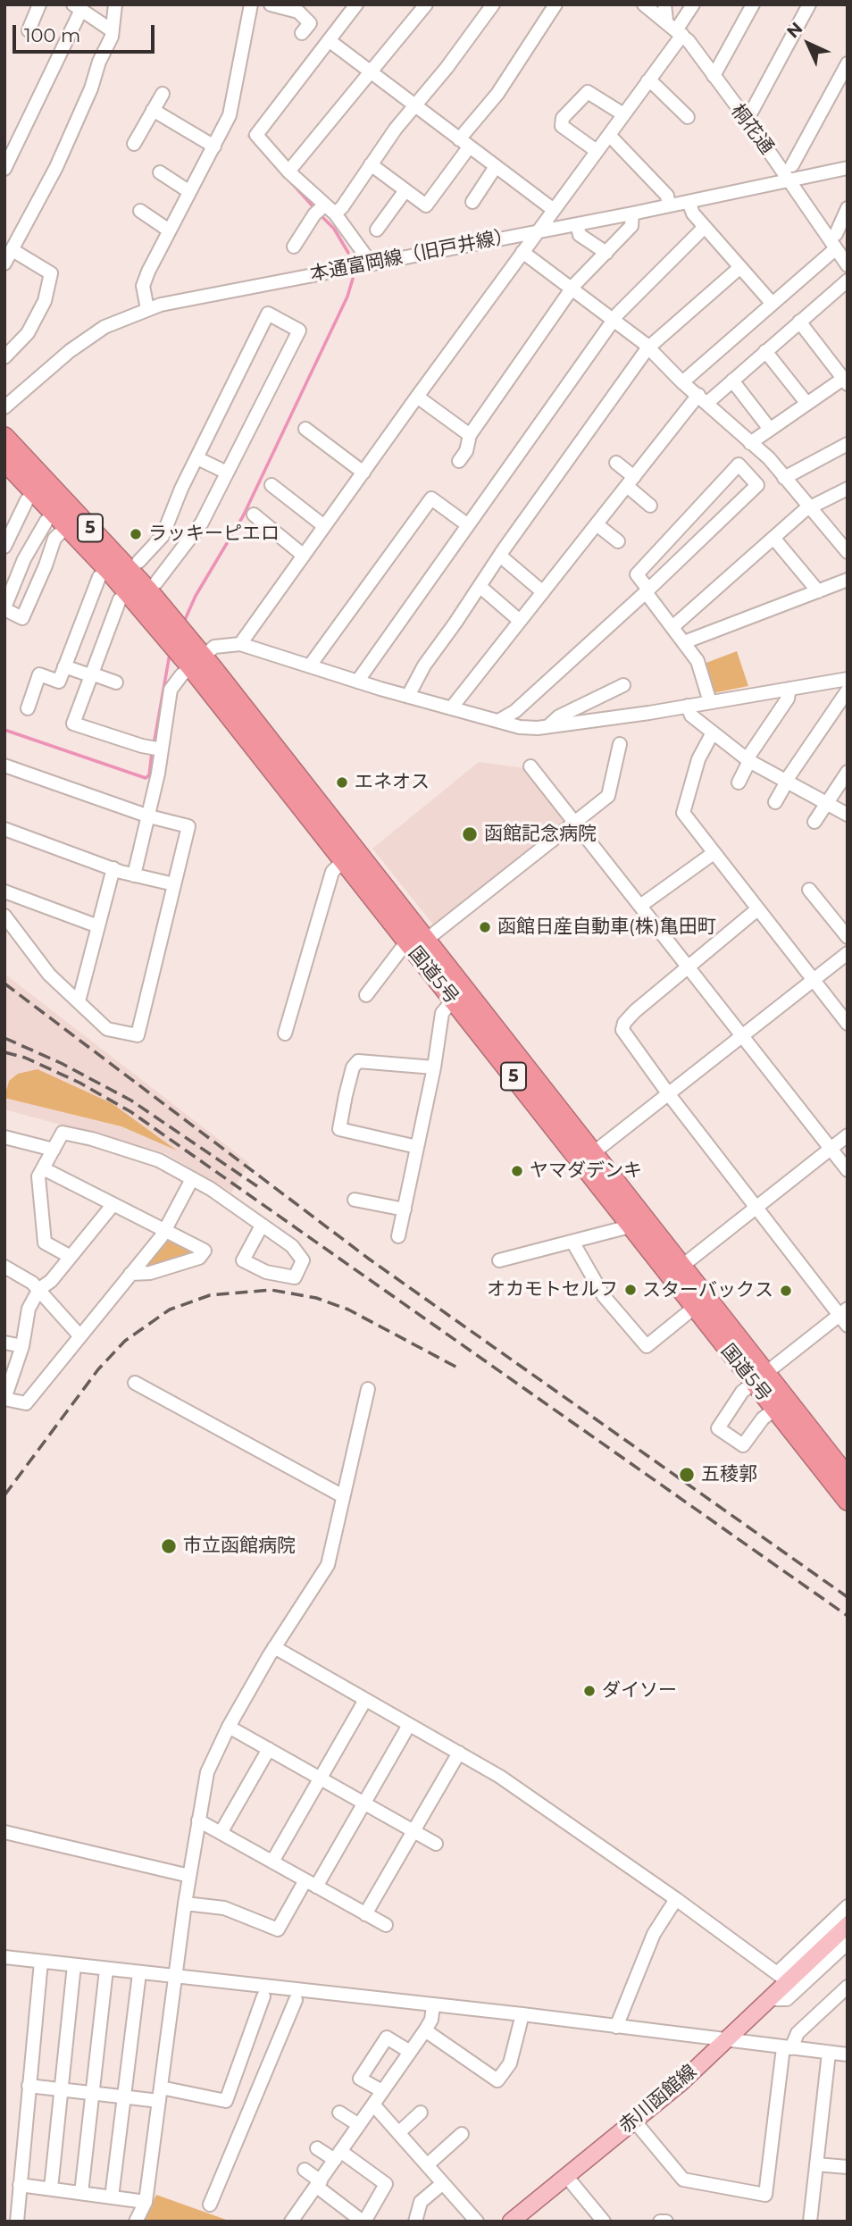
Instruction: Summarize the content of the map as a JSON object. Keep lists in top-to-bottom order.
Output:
{
  "streets": {
    "highway": ["5", "国道5号"],
    "main road": ["赤川函館線"],
    "street": ["桐花通", "本通富岡線（旧戸井線）"]
  },
  "crossings": [
    ["桐花通", "本通富岡線（旧戸井線）"]
  ],
  "places": [
    "ラッキーピエロ",
    "エネオス",
    "函館記念病院",
    "函館日産自動車(株)亀田町",
    "ヤマダデンキ",
    "オカモトセルフ",
    "スターバックス",
    "五稜郭",
    "市立函館病院",
    "ダイソー"
  ],
  "scale_bar": "100 m",
  "north": "top left"
}
